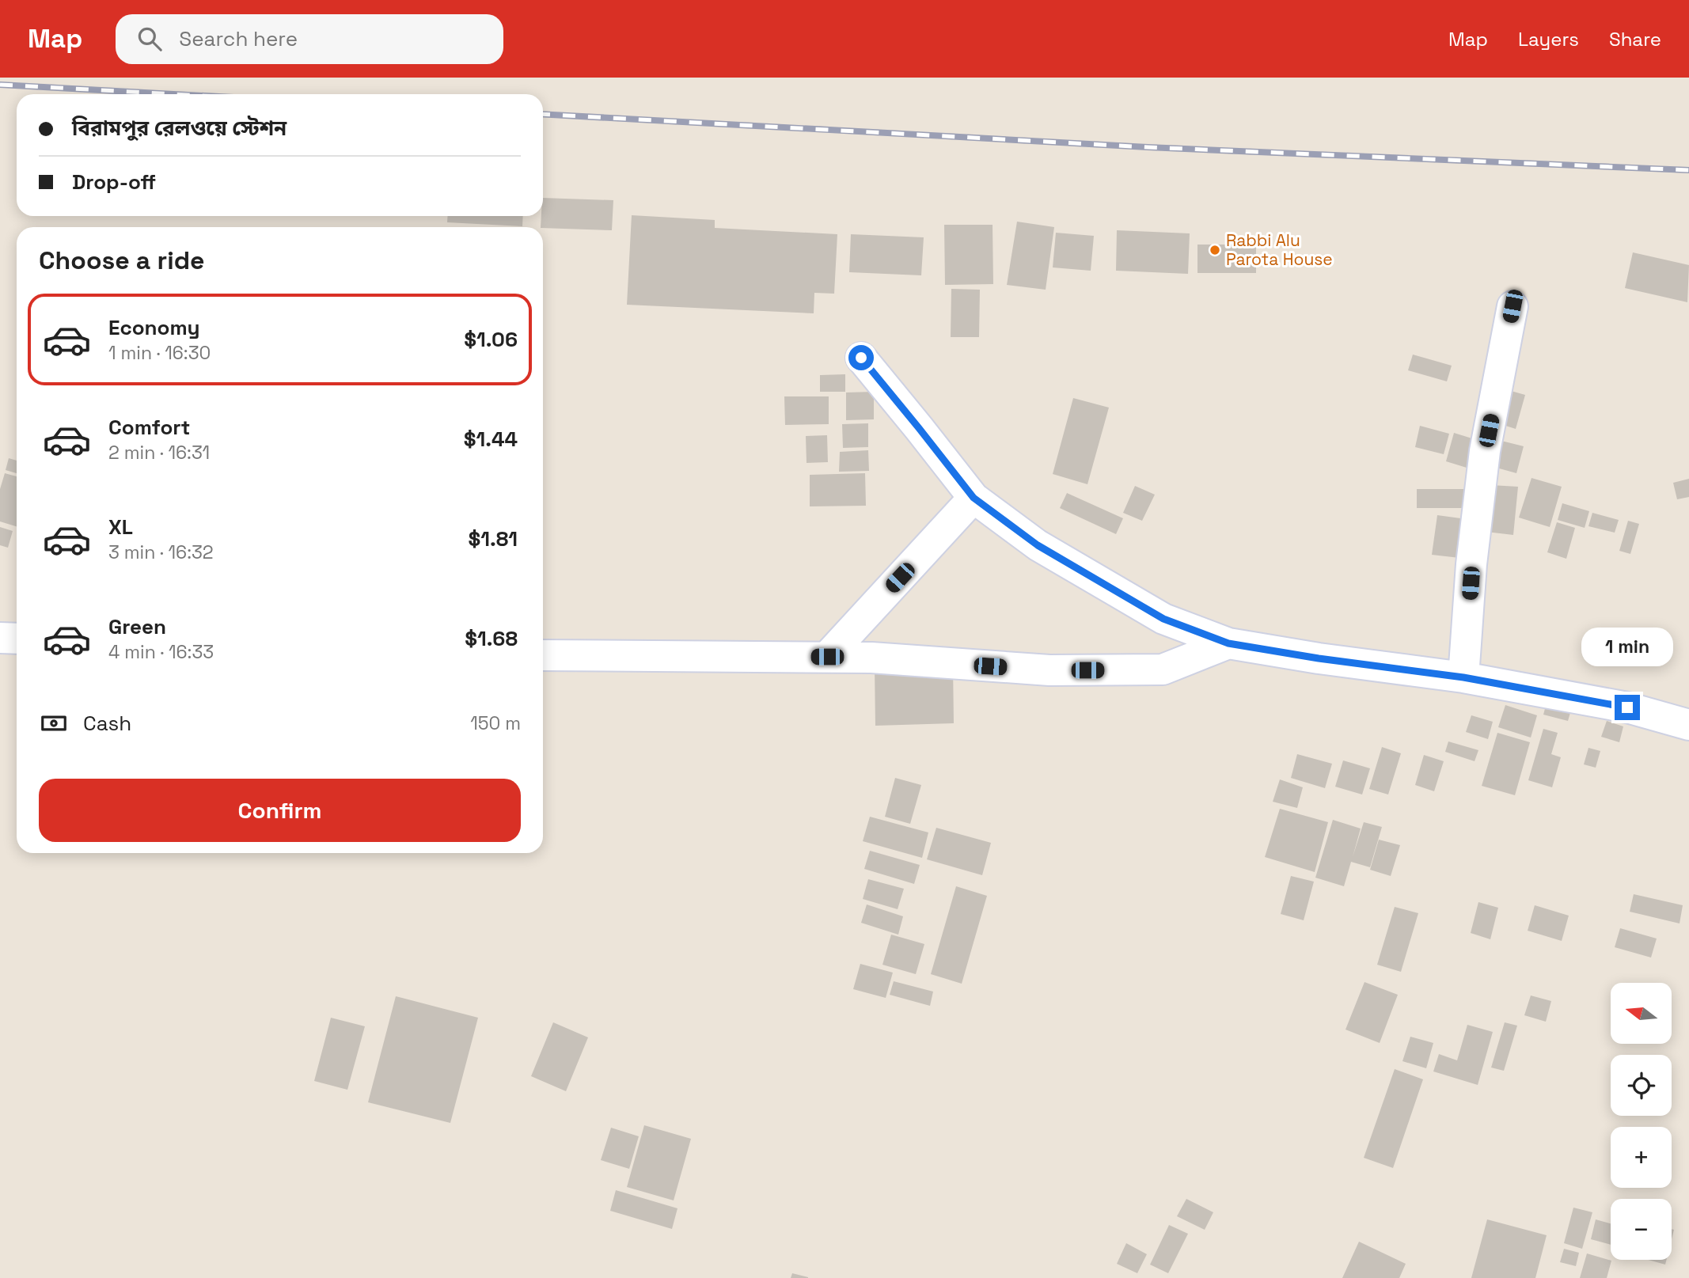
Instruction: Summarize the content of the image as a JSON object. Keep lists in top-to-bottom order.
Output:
{
  "places": ["Rabbi Alu Parota House"],
  "north": "left",
  "page": {
    "header": "Map",
    "search": "Search here",
    "nav": ["Map", "Layers", "Share"],
    "banner": ["বিরামপুর রেলওয়ে স্টেশন", "Drop-off"],
    "heading": "Choose a ride",
    "list": [
      {
        "name": "Economy",
        "note": "1 min · 16:30",
        "value": "$1.06"
      },
      {
        "name": "Comfort",
        "note": "2 min · 16:31",
        "value": "$1.44"
      },
      {
        "name": "XL",
        "note": "3 min · 16:32",
        "value": "$1.81"
      },
      {
        "name": "Green",
        "note": "4 min · 16:33",
        "value": "$1.68"
      }
    ],
    "bubble": "1 min",
    "pay": ["Cash", "150 m"],
    "buttons": "Confirm",
    "map_buttons": ["+", "−"]
  }
}
